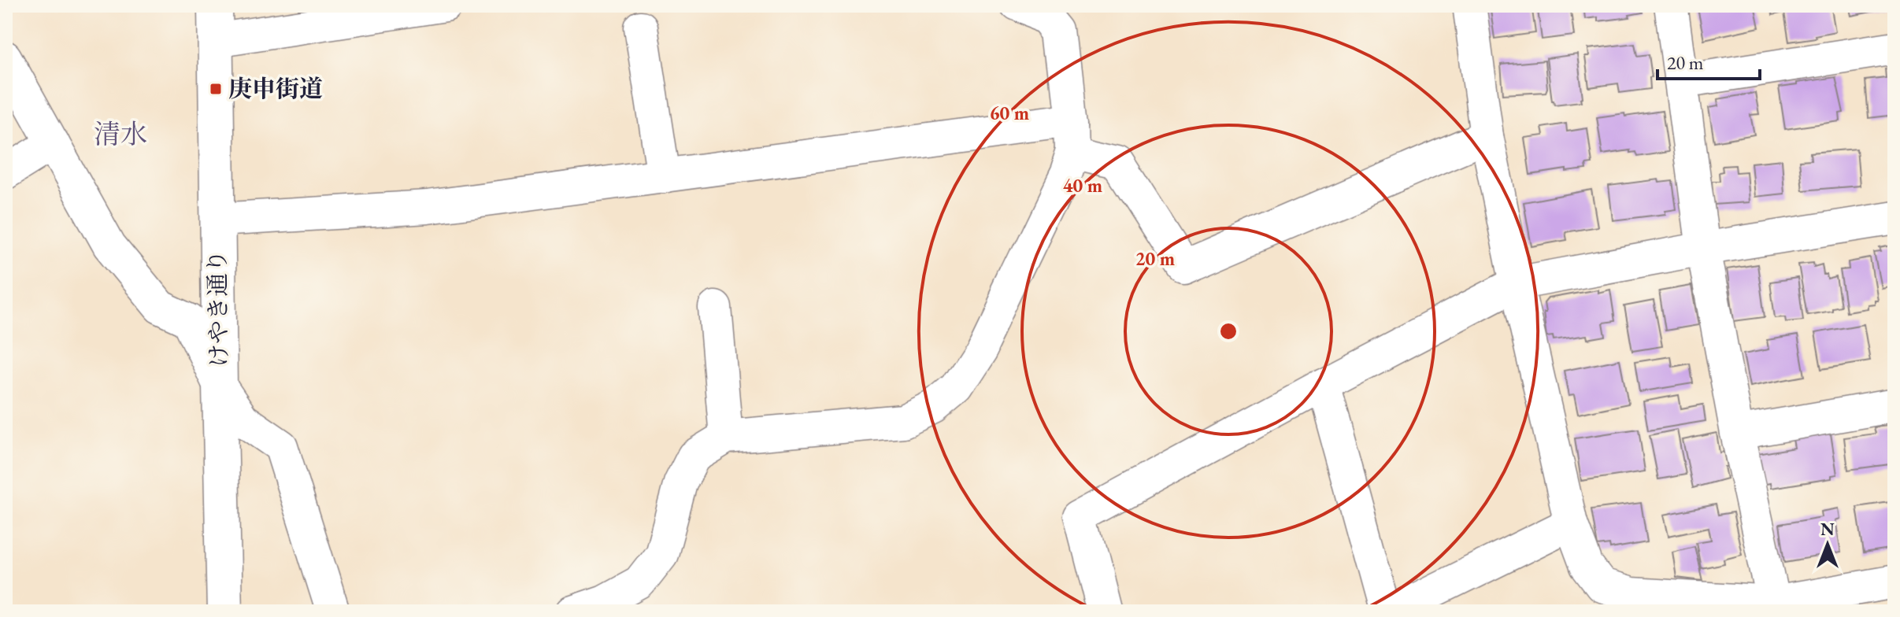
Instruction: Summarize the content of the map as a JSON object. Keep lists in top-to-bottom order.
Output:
{
  "streets": {
    "street": ["けやき通り"]
  },
  "districts": ["清水"],
  "places": {
    "transit": ["庚申街道"]
  },
  "scale_bar": "20 m",
  "north": "top",
  "rings": ["60 m", "40 m", "20 m"]
}
